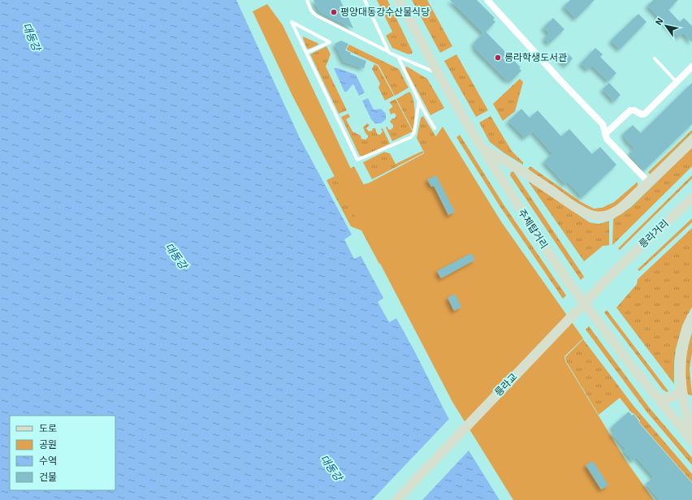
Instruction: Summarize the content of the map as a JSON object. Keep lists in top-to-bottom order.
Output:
{
  "streets": {
    "main road": ["주체탑거리", "릉라거리", "릉라교"]
  },
  "crossings": [
    ["릉라거리", "릉라교"]
  ],
  "water": ["대동강"],
  "places": ["평양대동강수산물식당", "릉라학생도서관"],
  "legend": [
    "도로",
    "공원",
    "수역",
    "건물"
  ],
  "north": "top left"
}
